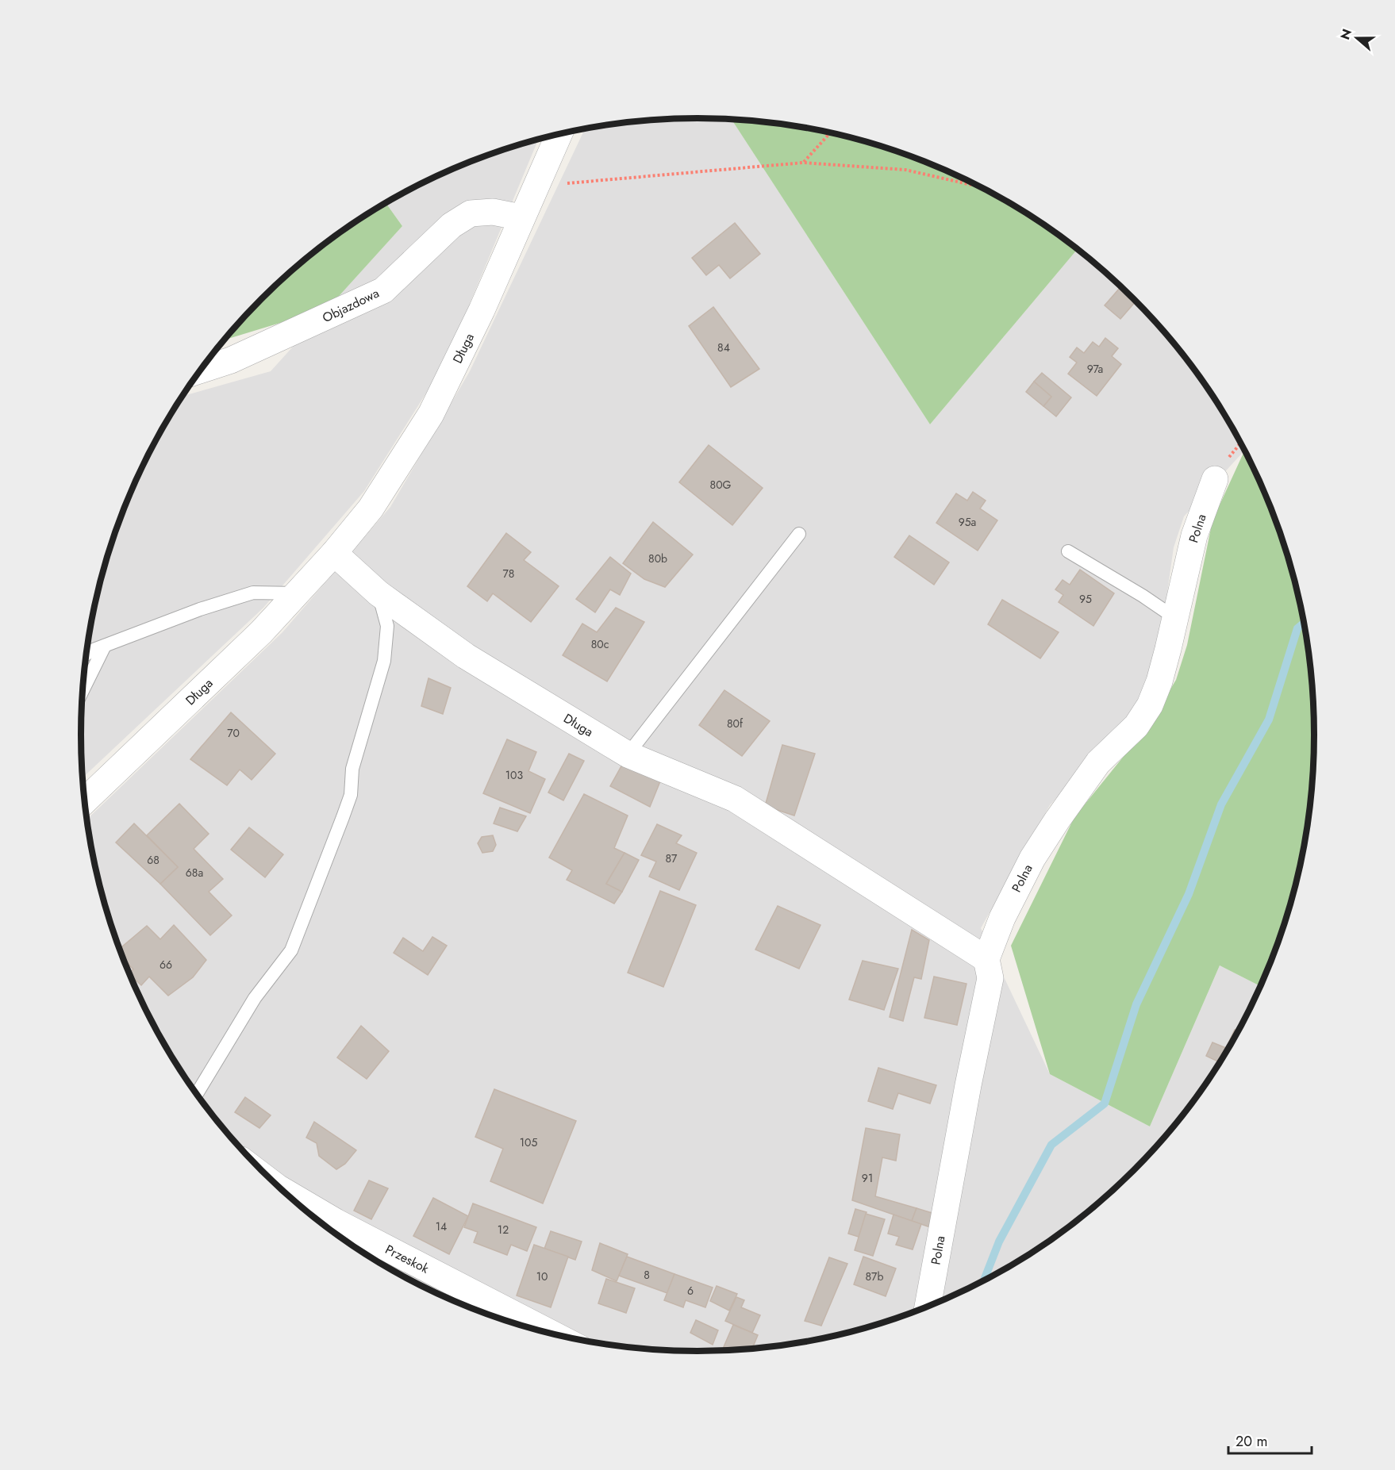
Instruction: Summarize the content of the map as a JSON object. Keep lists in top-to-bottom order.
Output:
{
  "streets": {
    "street": [
      "Objazdowa",
      "Długa",
      "Polna",
      "Przeskok"
    ]
  },
  "crossings": [
    ["Objazdowa", "Długa"],
    ["Długa", "Polna"]
  ],
  "house_numbers": [
    "84",
    "97a",
    "80G",
    "95a",
    "80b",
    "78",
    "95",
    "80c",
    "80f",
    "70",
    "103",
    "87",
    "68",
    "68a",
    "66",
    "105",
    "91",
    "14",
    "12",
    "8",
    "10",
    "87b",
    "6"
  ],
  "scale_bar": "20 m",
  "north": "left"
}
